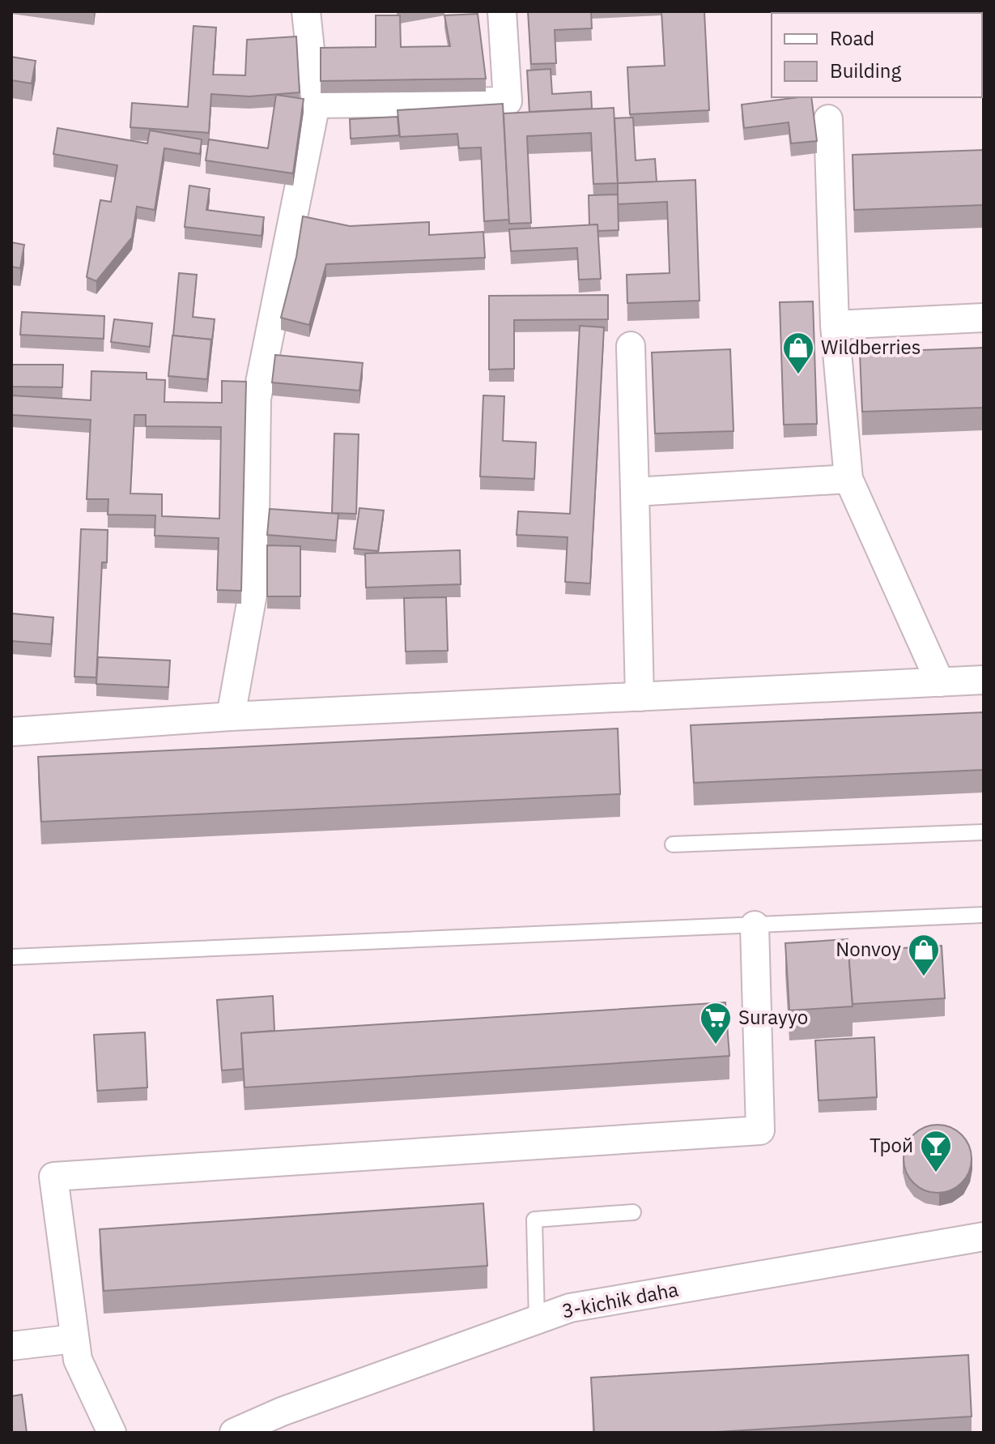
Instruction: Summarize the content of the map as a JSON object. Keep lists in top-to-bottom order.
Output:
{
  "streets": {
    "street": ["3-kichik daha"]
  },
  "places": {
    "shop": ["Wildberries", "Nonvoy"],
    "supermarket": ["Surayyo"],
    "bar": ["Трой"]
  },
  "legend": ["Road", "Building"]
}
